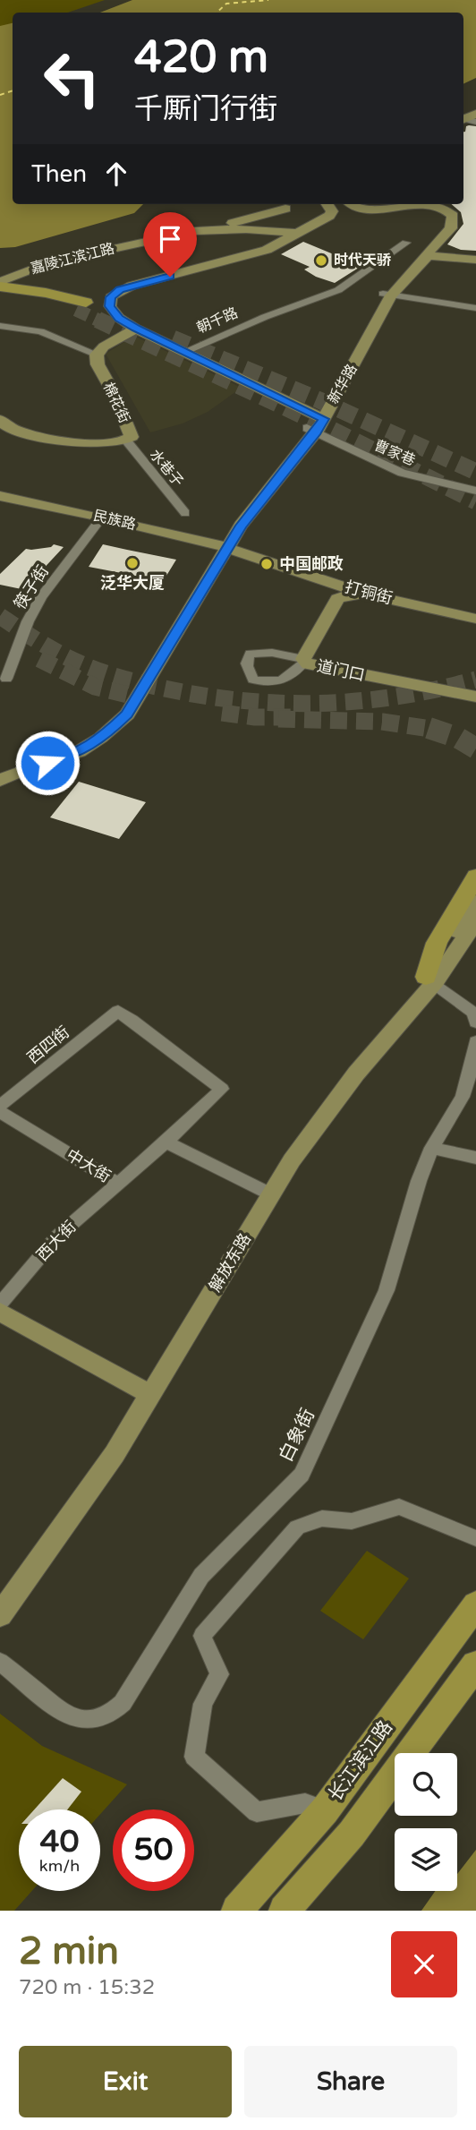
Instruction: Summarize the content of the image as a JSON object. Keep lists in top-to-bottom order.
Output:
{
  "streets": {
    "main road": [
      "嘉陵江滨江路",
      "新华路",
      "棉花街",
      "民族路",
      "打铜街",
      "道门口",
      "解放东路",
      "长江滨江路"
    ],
    "street": [
      "朝千路",
      "曹家巷",
      "水巷子",
      "筷子街",
      "西四街",
      "中大街",
      "西大街",
      "白象街"
    ]
  },
  "crossings": [
    ["新华路", "曹家巷"],
    ["新华路", "民族路"],
    ["新华路", "打铜街"],
    ["棉花街", "水巷子"],
    ["民族路", "筷子街"],
    ["民族路", "打铜街"],
    ["打铜街", "道门口"],
    ["西四街", "中大街"],
    ["中大街", "西大街"]
  ],
  "places": ["时代天骄", "泛华大厦", "中国邮政"],
  "page": {
    "turn": ["420 m", "千厮门行街"],
    "then": "Then",
    "speed": "40 km/h",
    "limit": "50",
    "heading": ["2 min", "720 m · 15:32"],
    "buttons": ["Exit", "Share"]
  }
}
